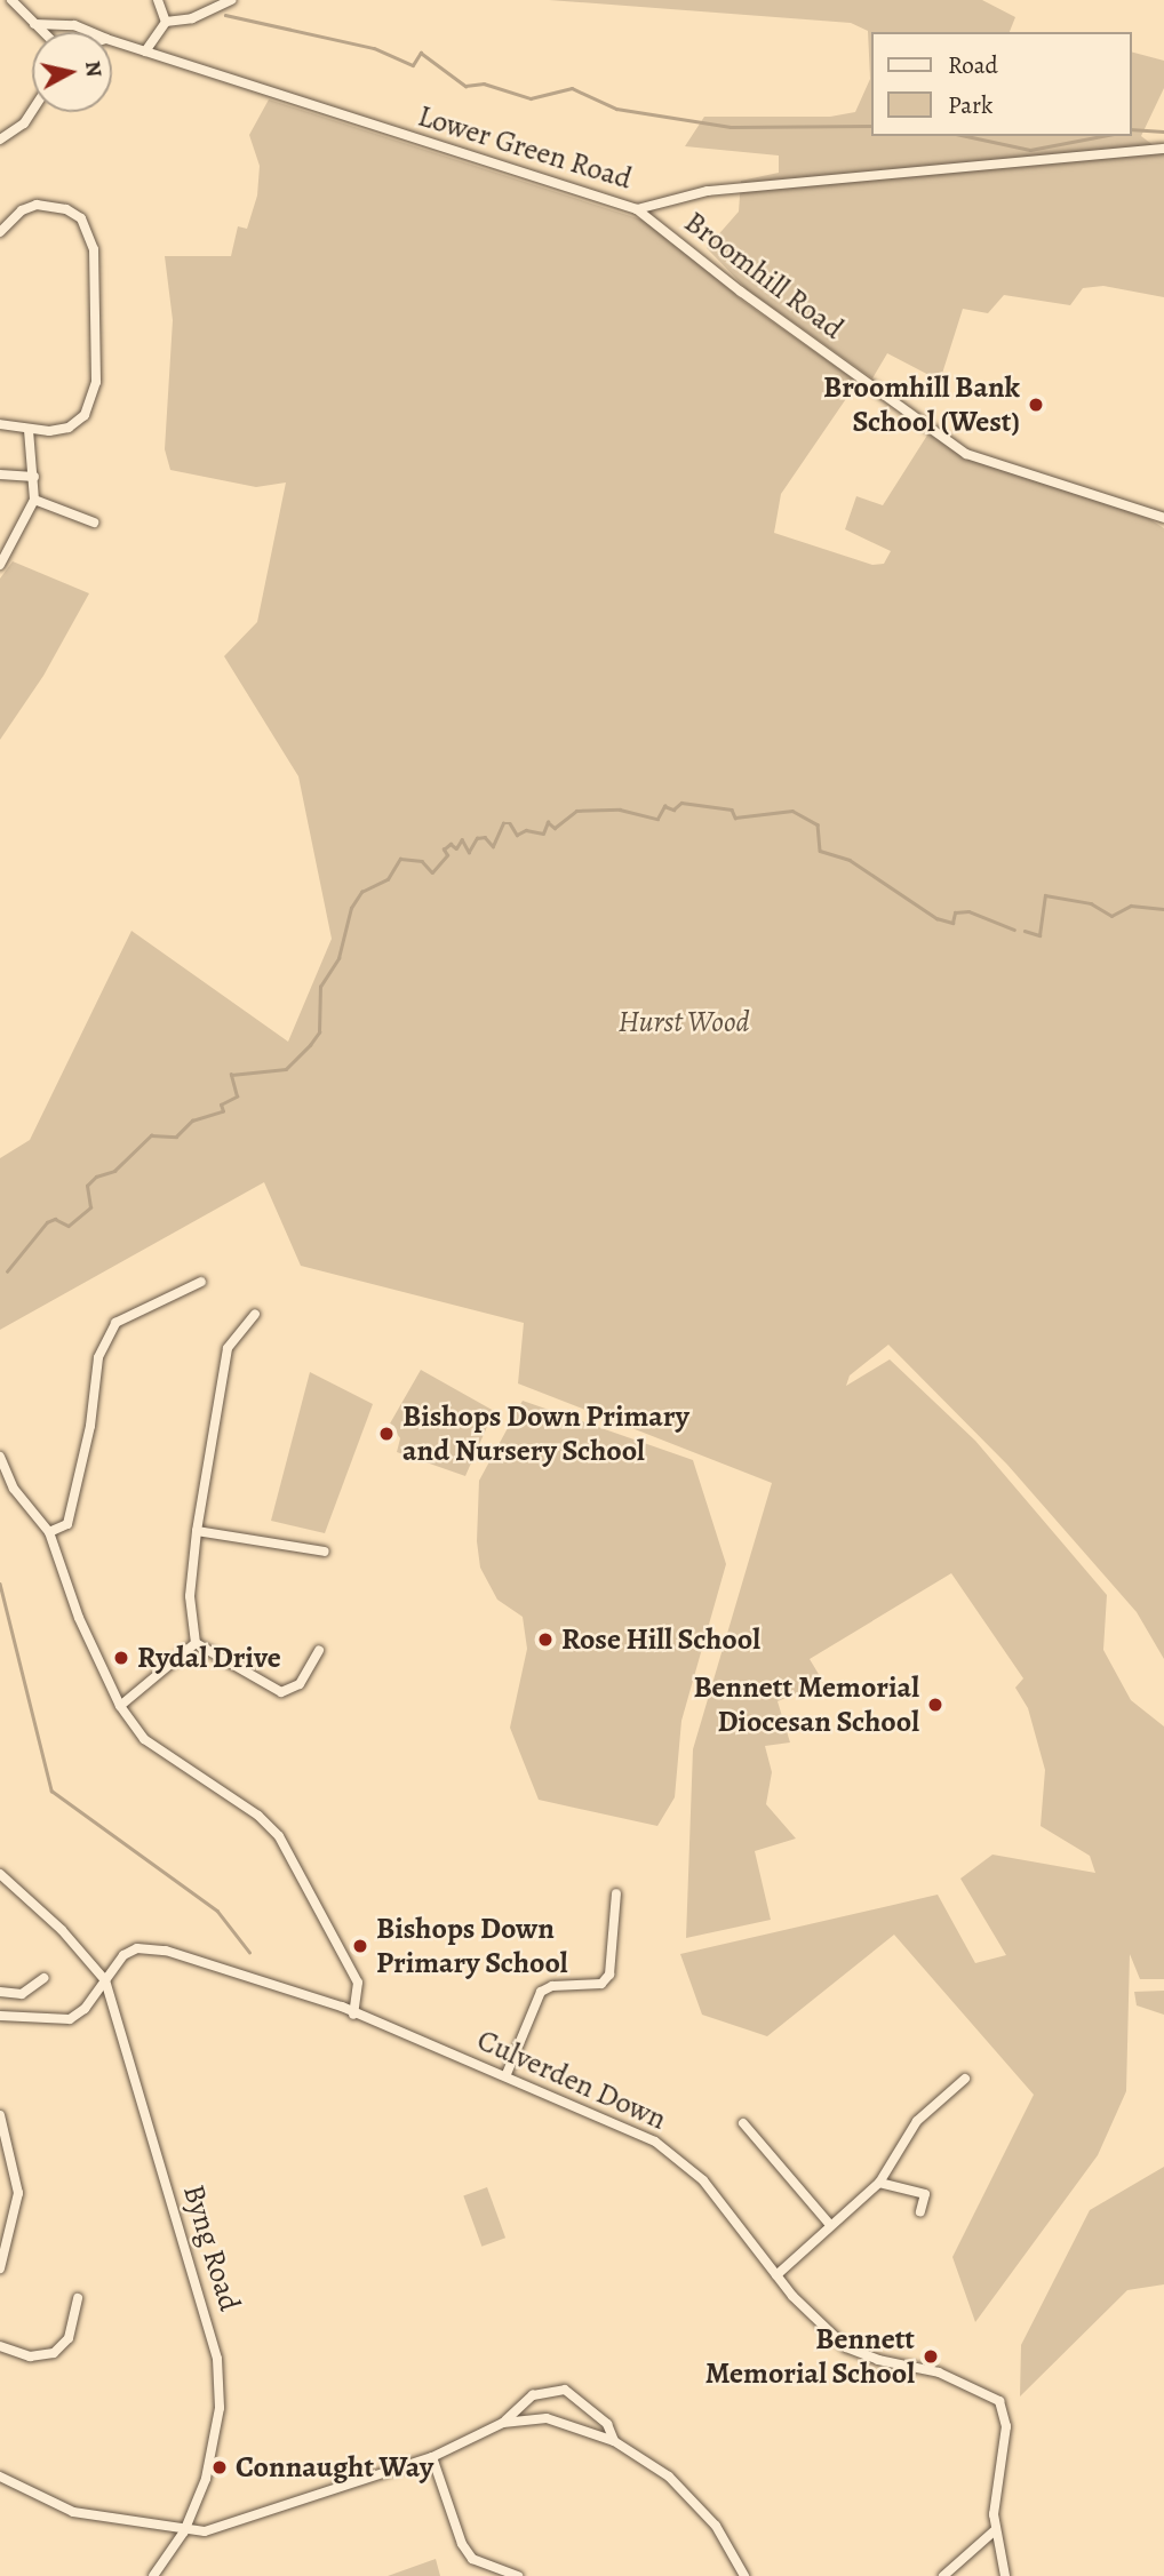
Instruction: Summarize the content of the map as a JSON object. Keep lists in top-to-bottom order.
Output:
{
  "streets": {
    "street": [
      "Lower Green Road",
      "Broomhill Road",
      "Culverden Down",
      "Byng Road"
    ]
  },
  "crossings": [
    ["Lower Green Road", "Broomhill Road"],
    ["Culverden Down", "Byng Road"]
  ],
  "parks": ["Hurst Wood"],
  "places": [
    "Broomhill Bank School (West)",
    "Bishops Down Primary and Nursery School",
    "Rose Hill School",
    "Rydal Drive",
    "Bennett Memorial Diocesan School",
    "Bishops Down Primary School",
    "Bennett Memorial School",
    "Connaught Way"
  ],
  "legend": ["Road", "Park"],
  "north": "right"
}
